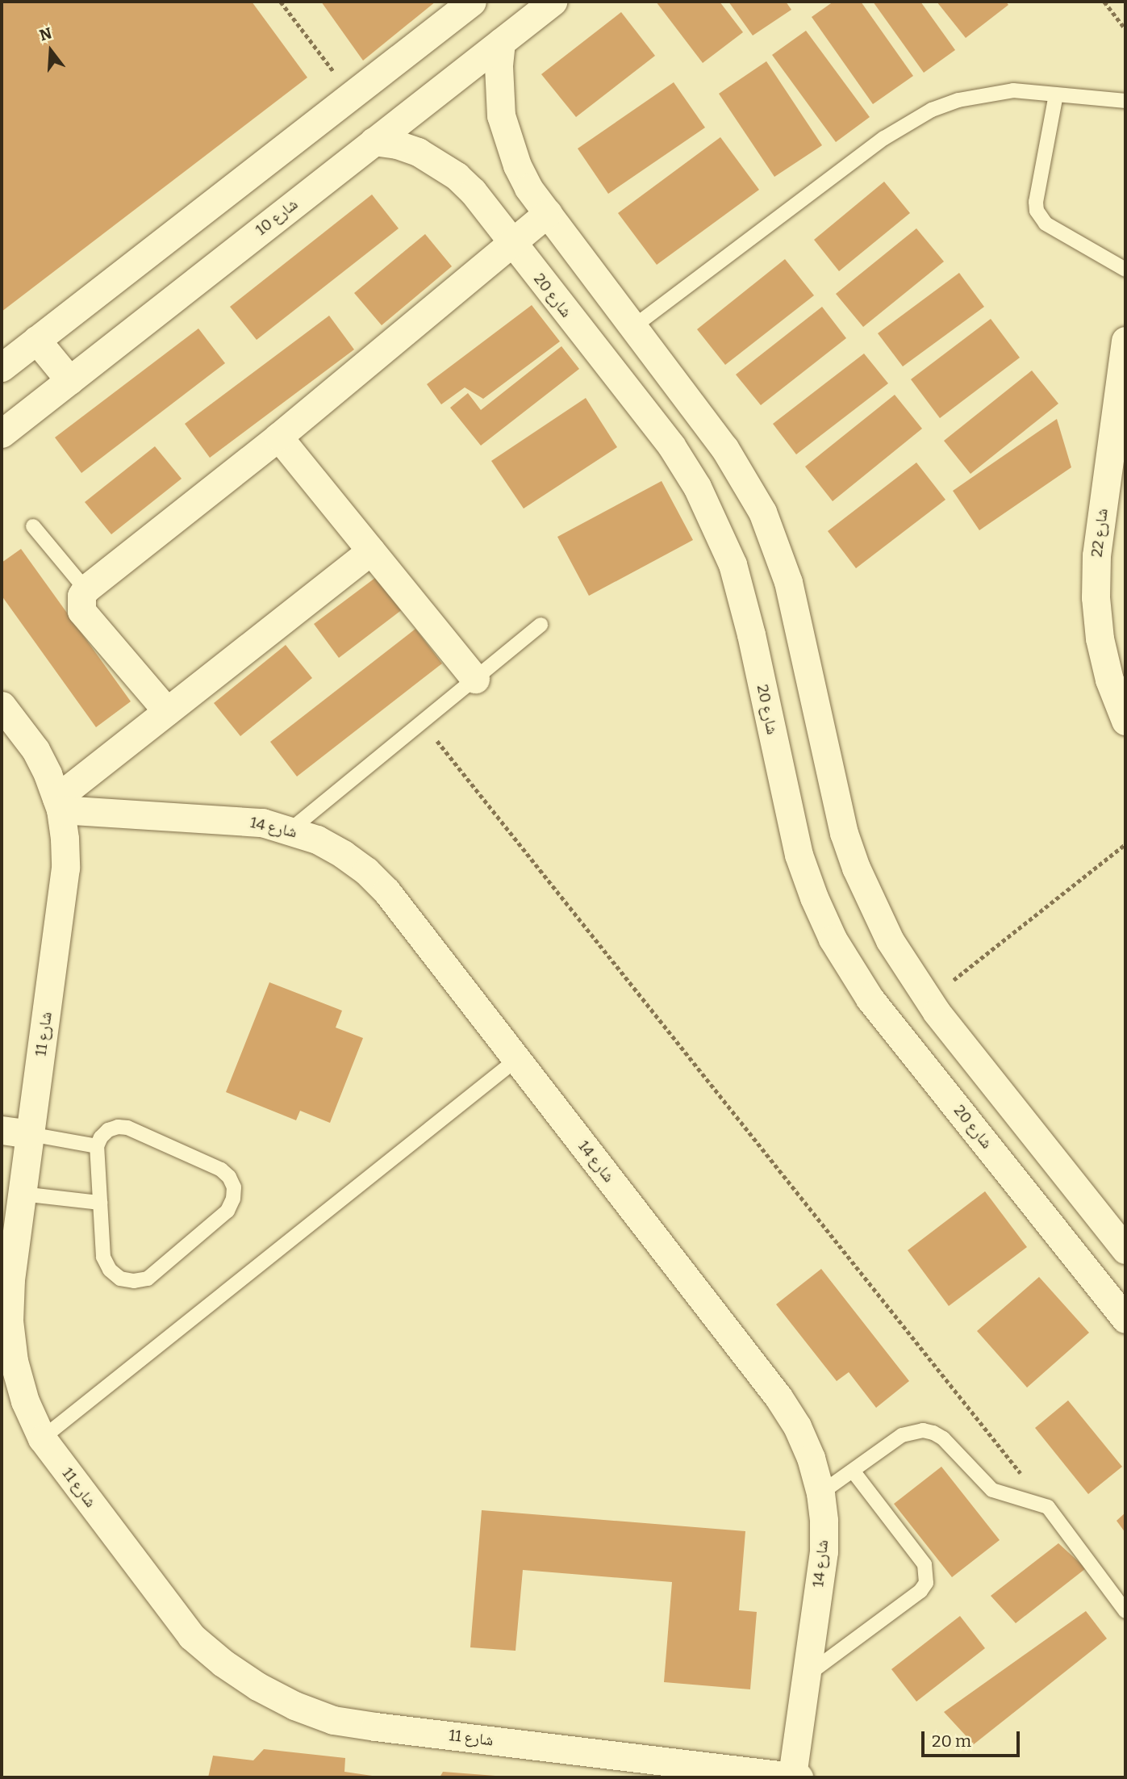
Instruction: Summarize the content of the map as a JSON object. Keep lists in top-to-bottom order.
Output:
{
  "streets": {
    "street": [
      "شارع 10",
      "شارع 20",
      "شارع 22",
      "شارع 14",
      "شارع 11"
    ]
  },
  "crossings": [
    ["شارع 10", "شارع 20"],
    ["شارع 14", "شارع 11"]
  ],
  "scale_bar": "20 m",
  "north": "top"
}
